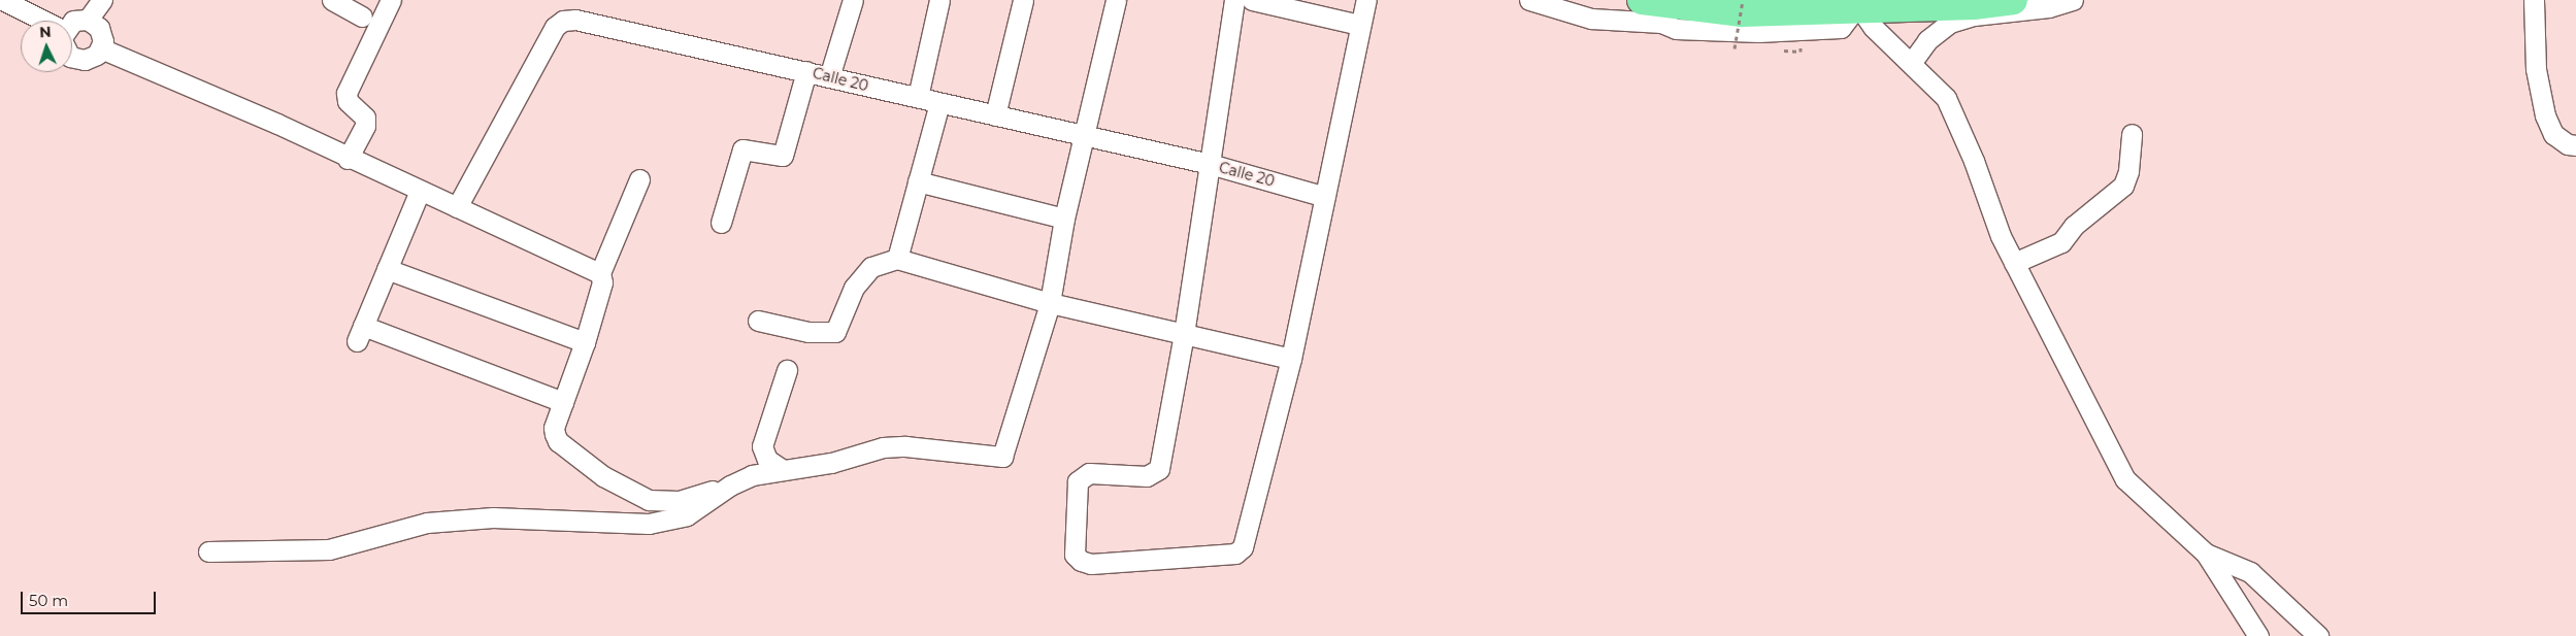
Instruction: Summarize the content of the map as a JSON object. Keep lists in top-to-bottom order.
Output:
{
  "streets": {
    "street": ["Calle 20"]
  },
  "scale_bar": "50 m",
  "north": "top"
}
